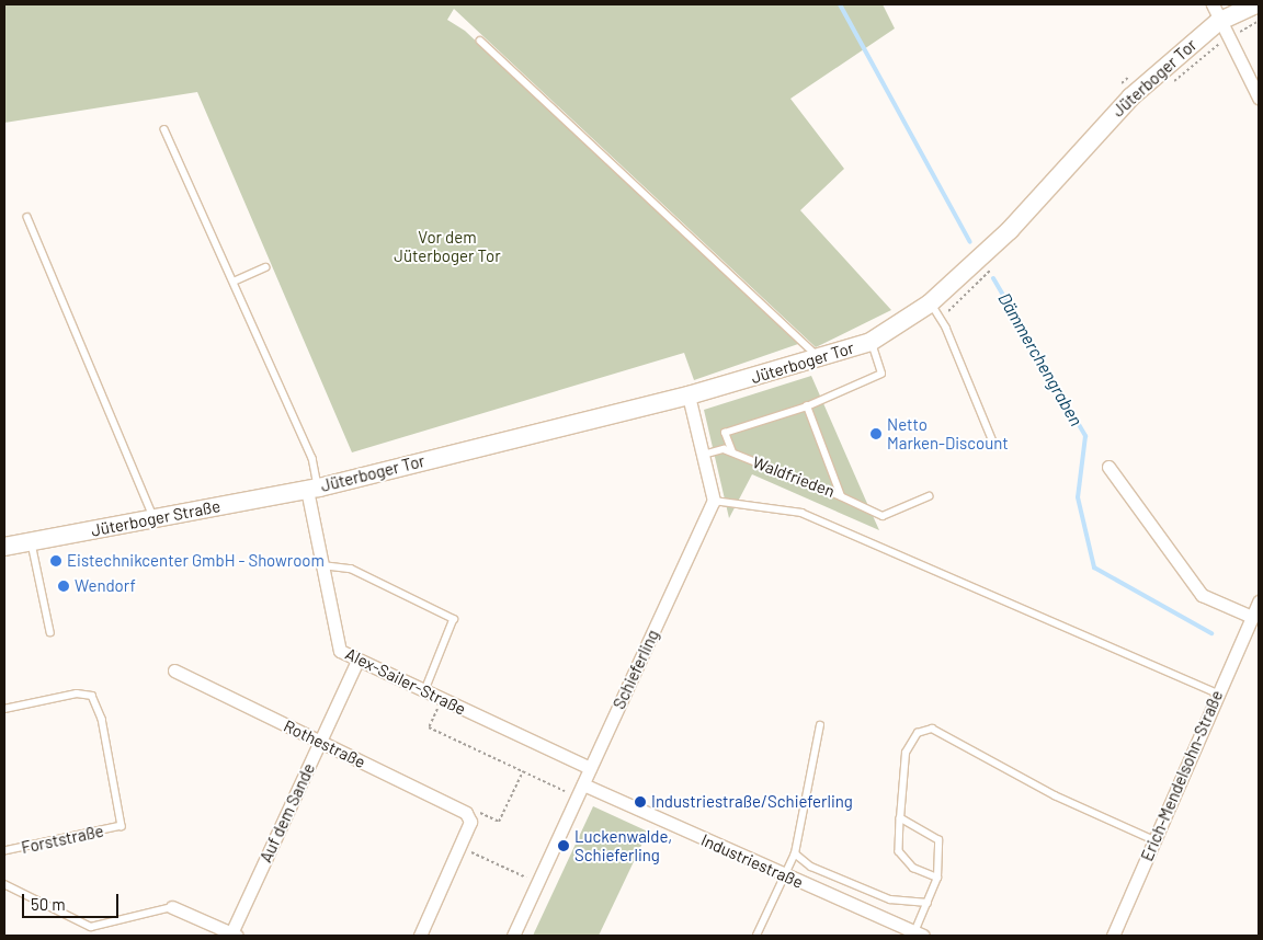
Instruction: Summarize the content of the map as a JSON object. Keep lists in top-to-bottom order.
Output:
{
  "streets": {
    "main road": ["Jüterboger Tor", "Jüterboger Straße"],
    "street": [
      "Schieferling",
      "Alex-Sailer-Straße",
      "Rothestraße",
      "Erich-Mendelsohn-Straße",
      "Auf dem Sande",
      "Industriestraße"
    ],
    "lane": ["Waldfrieden", "Forststraße"]
  },
  "crossings": [
    ["Jüterboger Tor", "Jüterboger Straße"],
    ["Jüterboger Tor", "Alex-Sailer-Straße"],
    ["Jüterboger Straße", "Alex-Sailer-Straße"],
    ["Schieferling", "Alex-Sailer-Straße"],
    ["Schieferling", "Industriestraße"],
    ["Alex-Sailer-Straße", "Auf dem Sande"],
    ["Rothestraße", "Auf dem Sande"]
  ],
  "water": ["Dämmerchengraben"],
  "parks": ["Vor dem Jüterboger Tor"],
  "places": [
    "Netto Marken-Discount",
    "Eistechnikcenter GmbH - Showroom",
    "Wendorf",
    "Industriestraße/Schieferling",
    "Luckenwalde, Schieferling"
  ],
  "scale_bar": "50 m"
}
